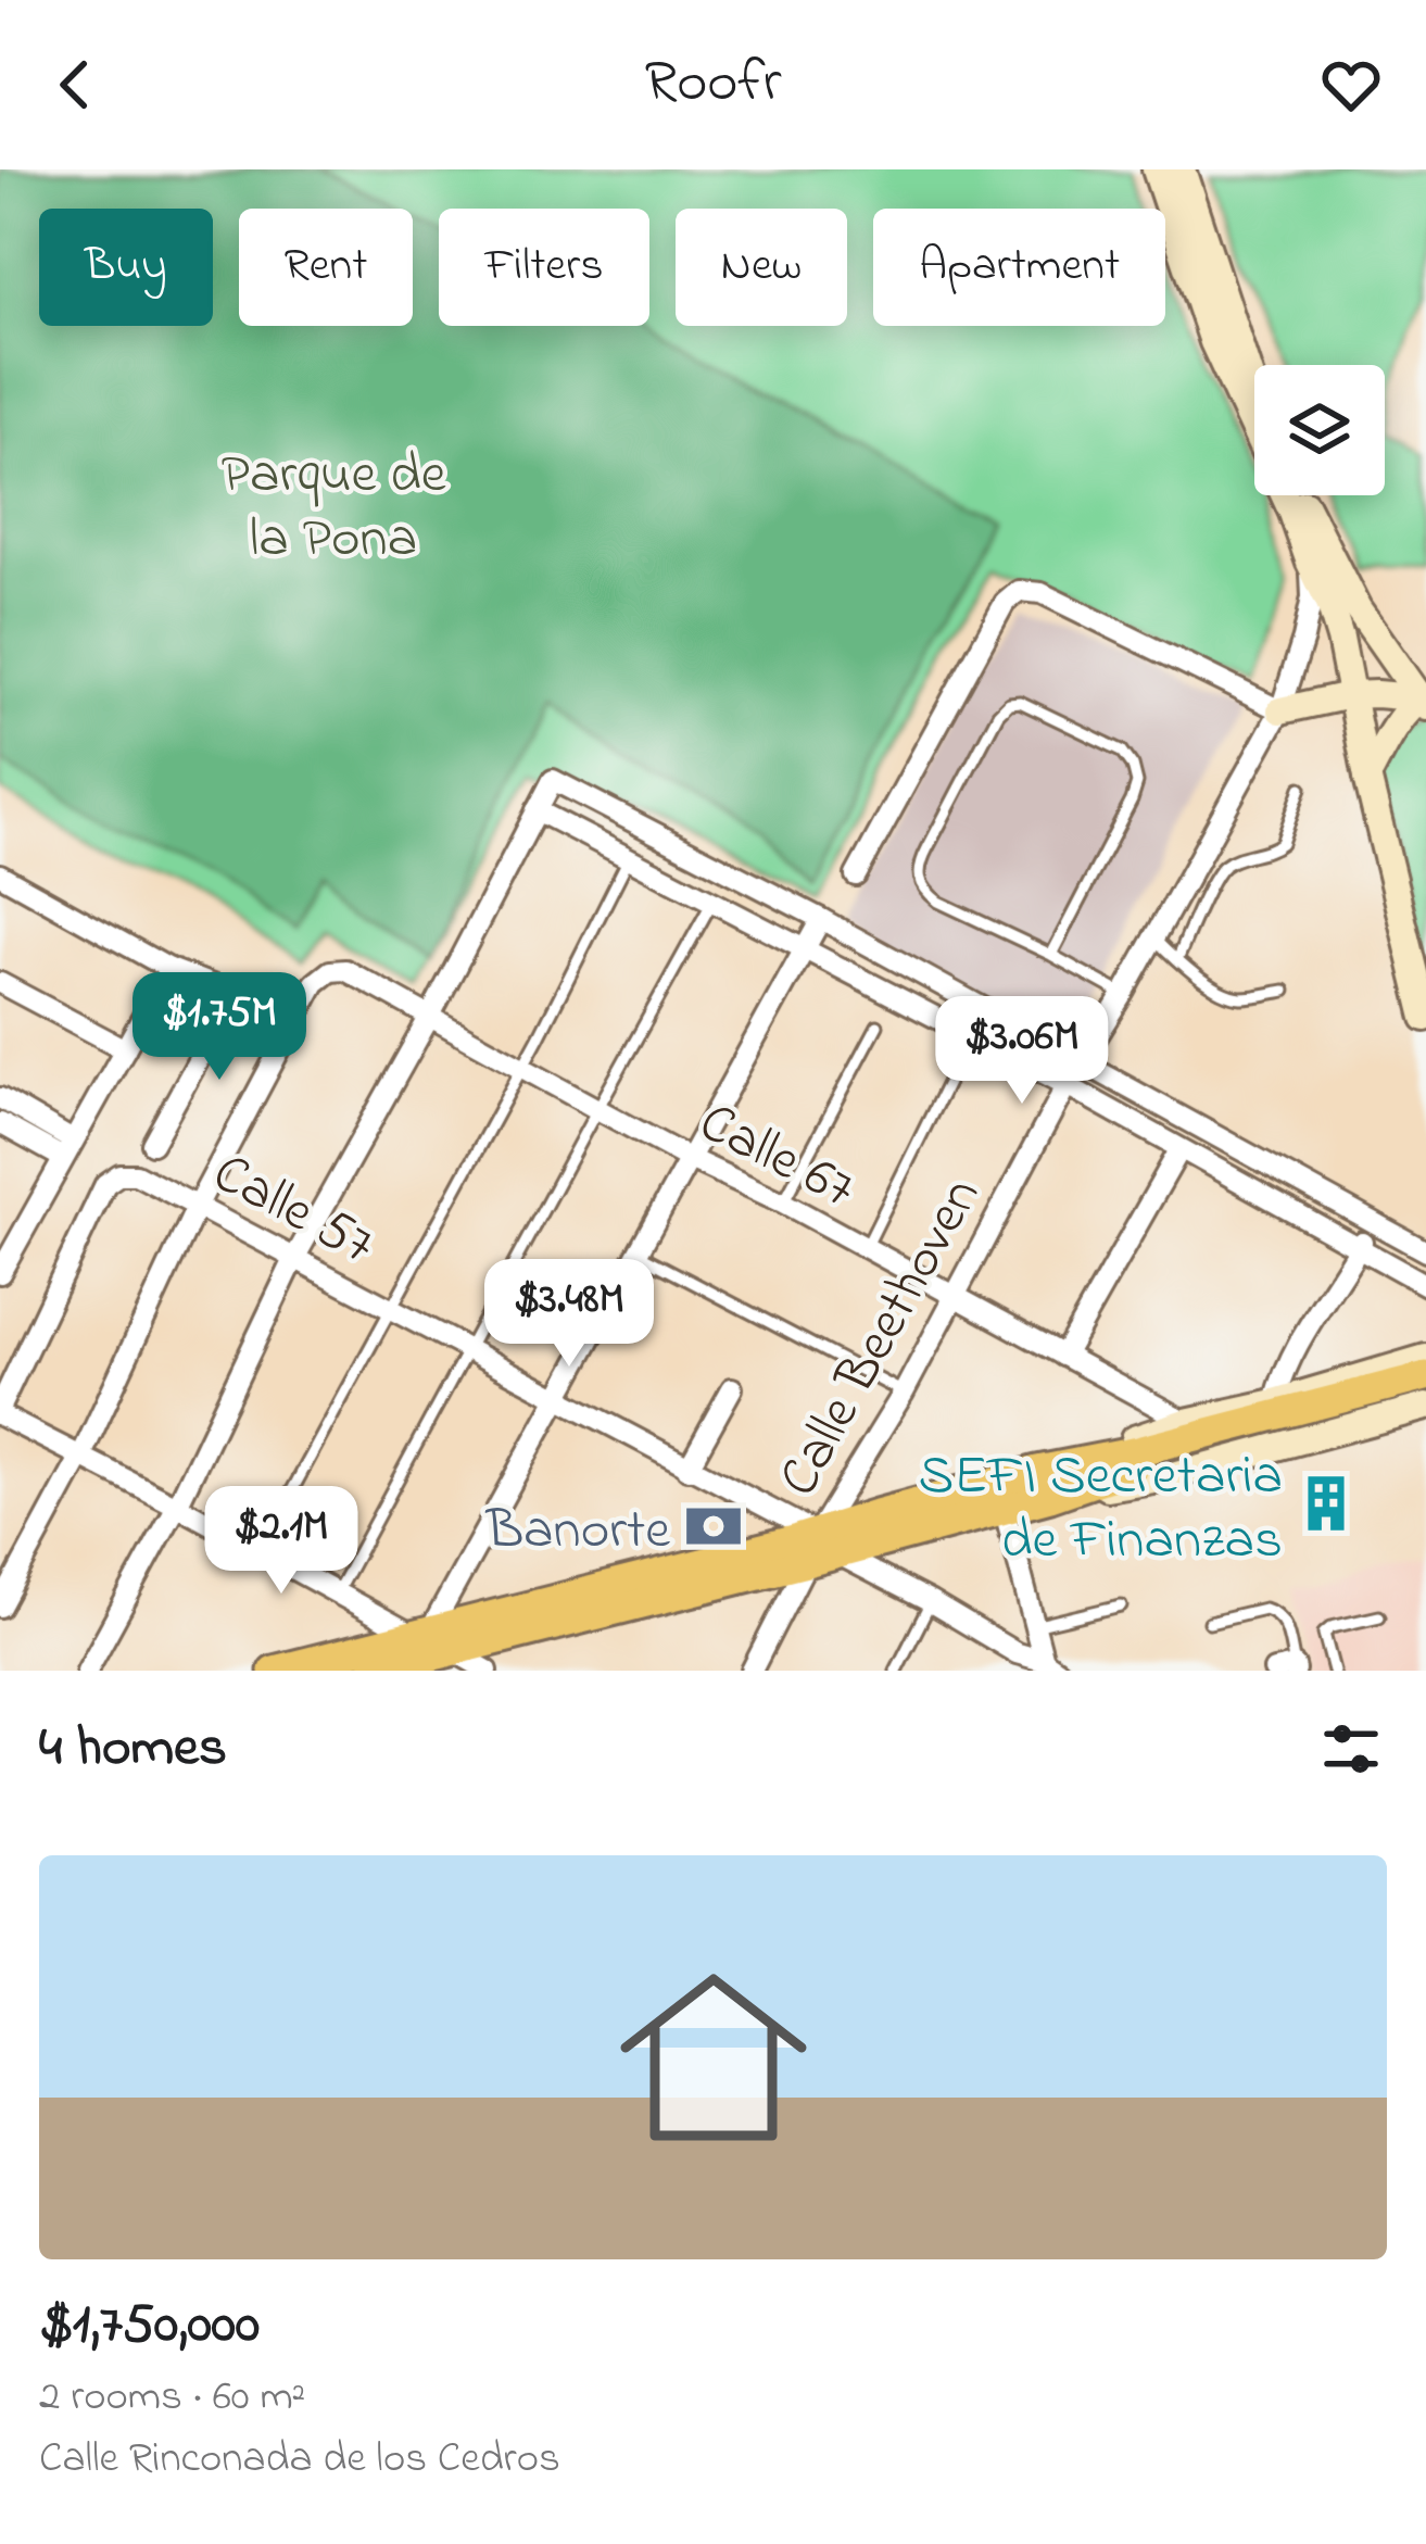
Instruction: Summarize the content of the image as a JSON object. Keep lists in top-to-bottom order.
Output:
{
  "streets": {
    "street": ["Calle 67", "Calle 57", "Calle Beethoven"]
  },
  "crossings": [
    ["Calle 67", "Calle 57"],
    ["Calle 67", "Calle Beethoven"],
    ["Calle 57", "Calle Beethoven"]
  ],
  "parks": ["Parque de la Pona"],
  "places": {
    "building": ["SEFI Secretaria de Finanzas"],
    "bank": ["Banorte"]
  },
  "page": {
    "header": "Roofr",
    "chip": [
      "Buy",
      "Rent",
      "Filters",
      "New",
      "Apartment"
    ],
    "price": [
      "$1.75M",
      "$3.06M",
      "$3.48M",
      "$2.1M"
    ],
    "heading": "4 homes",
    "list": [
      {
        "name": "$1,750,000",
        "note": "2 rooms · 60 m² · Calle Rinconada de los Cedros"
      }
    ]
  }
}
